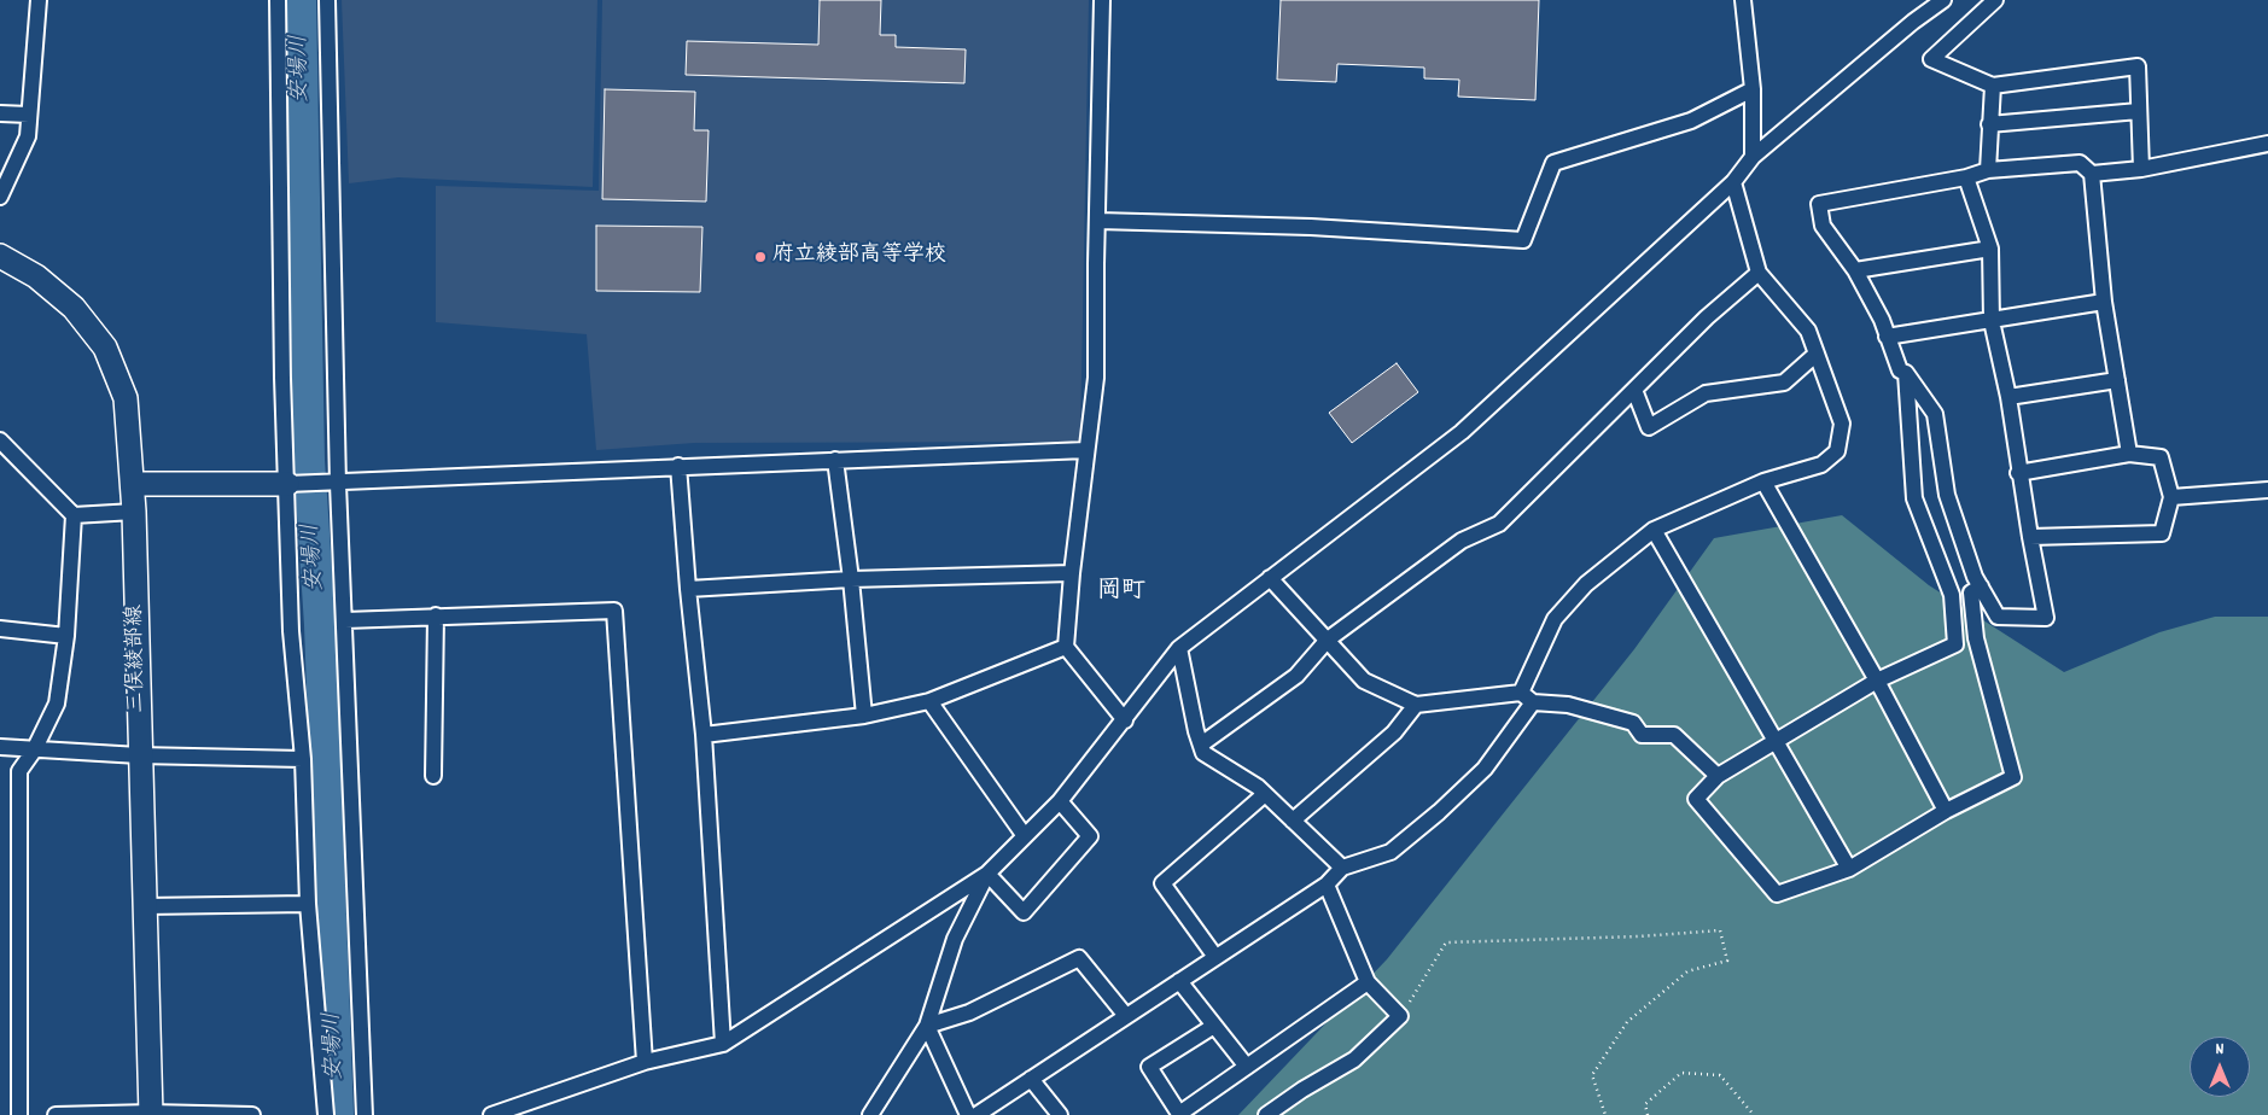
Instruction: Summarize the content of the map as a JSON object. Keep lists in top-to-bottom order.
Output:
{
  "streets": {
    "main road": ["三俣綾部線"]
  },
  "districts": ["岡町"],
  "water": ["安場川"],
  "places": ["府立綾部高等学校"],
  "north": "top"
}
